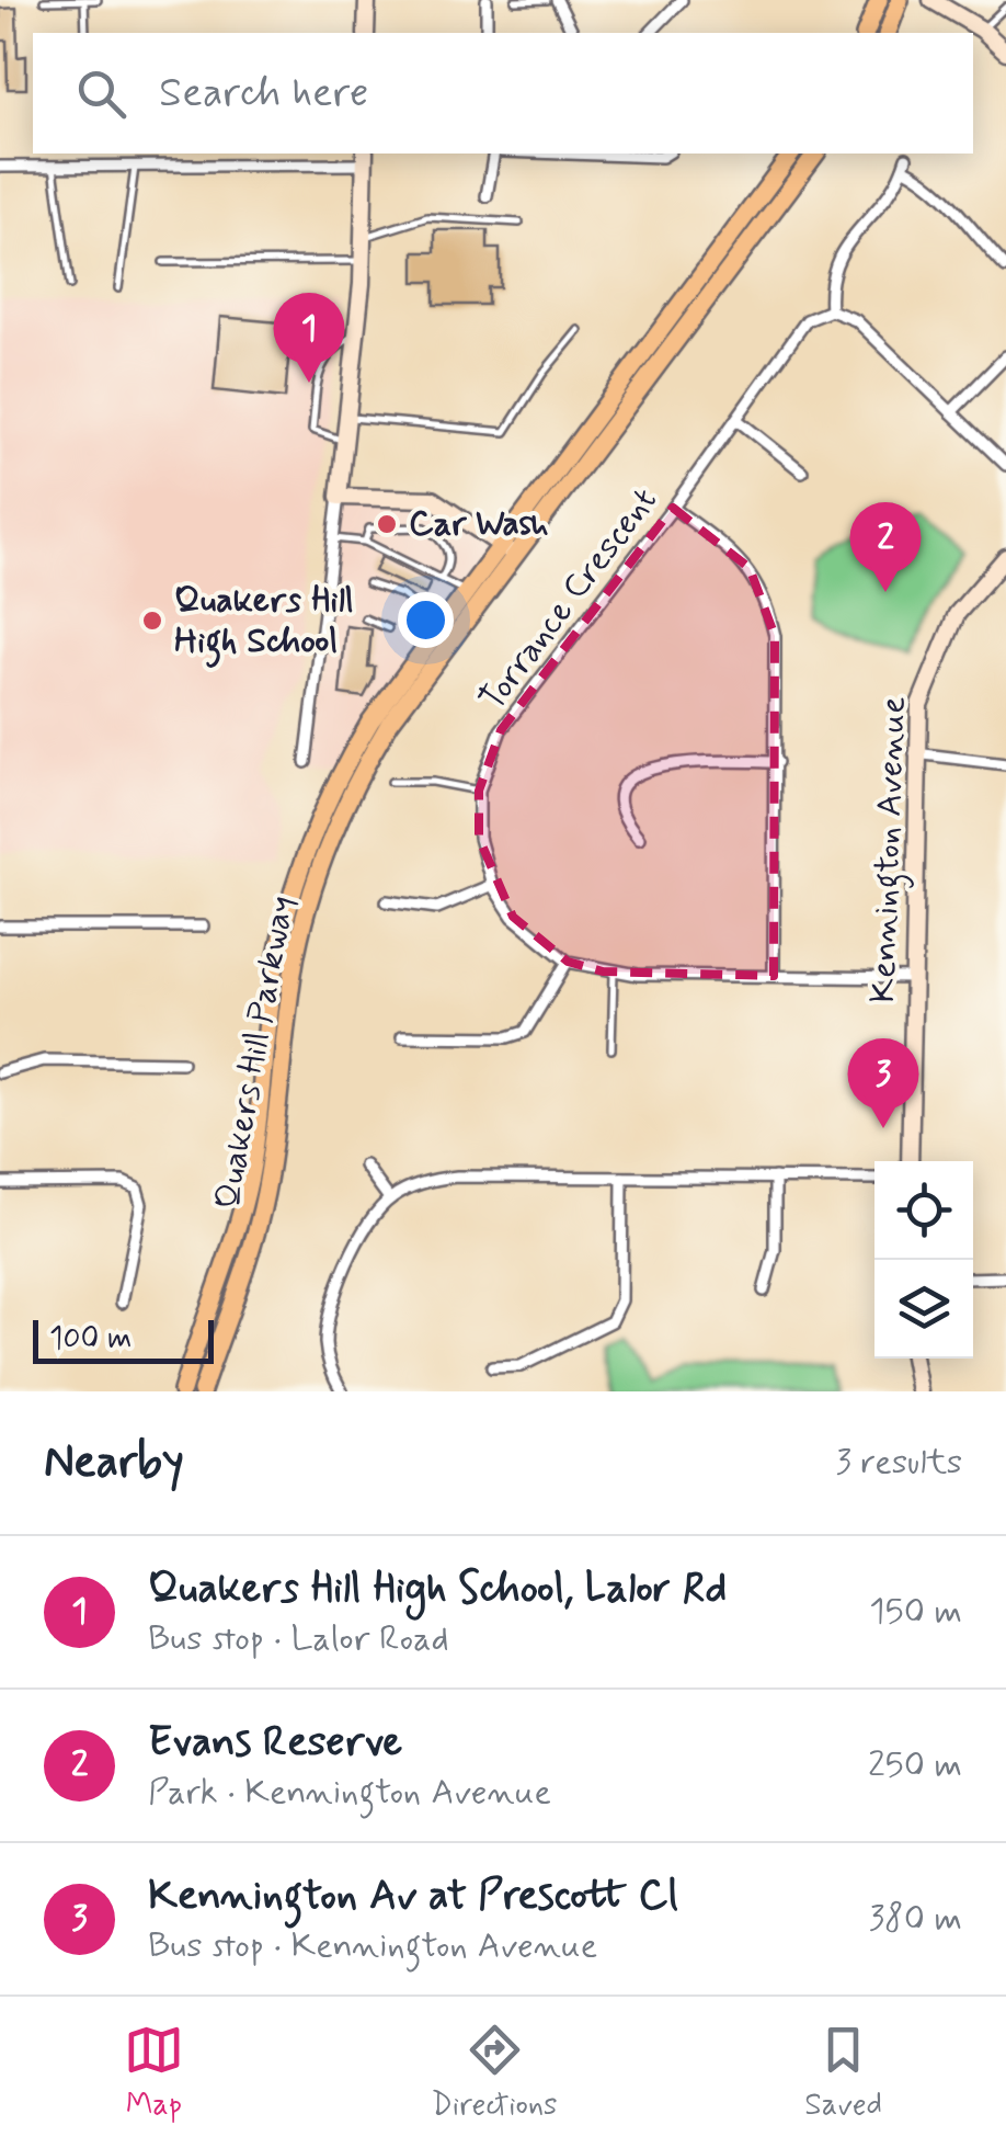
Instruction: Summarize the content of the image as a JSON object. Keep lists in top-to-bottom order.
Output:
{
  "streets": {
    "main road": ["Quakers Hill Parkway"],
    "street": ["Torrance Crescent", "Kennington Avenue"]
  },
  "crossings": [
    ["Torrance Crescent", "Kennington Avenue"]
  ],
  "places": ["Car Wash", "Quakers Hill High School"],
  "scale_bar": "100 m",
  "page": {
    "search": "Search here",
    "pins": ["1", "2", "3"],
    "scale": "100 m",
    "heading": ["Nearby", "3 results"],
    "list": [
      {
        "mark": "1",
        "name": "Quakers Hill High School, Lalor Rd",
        "note": "Bus stop · Lalor Road",
        "value": "150 m"
      },
      {
        "mark": "2",
        "name": "Evans Reserve",
        "note": "Park · Kennington Avenue",
        "value": "250 m"
      },
      {
        "mark": "3",
        "name": "Kennington Av at Prescott Cl",
        "note": "Bus stop · Kennington Avenue",
        "value": "380 m"
      }
    ],
    "nav": ["Map", "Directions", "Saved"]
  }
}
